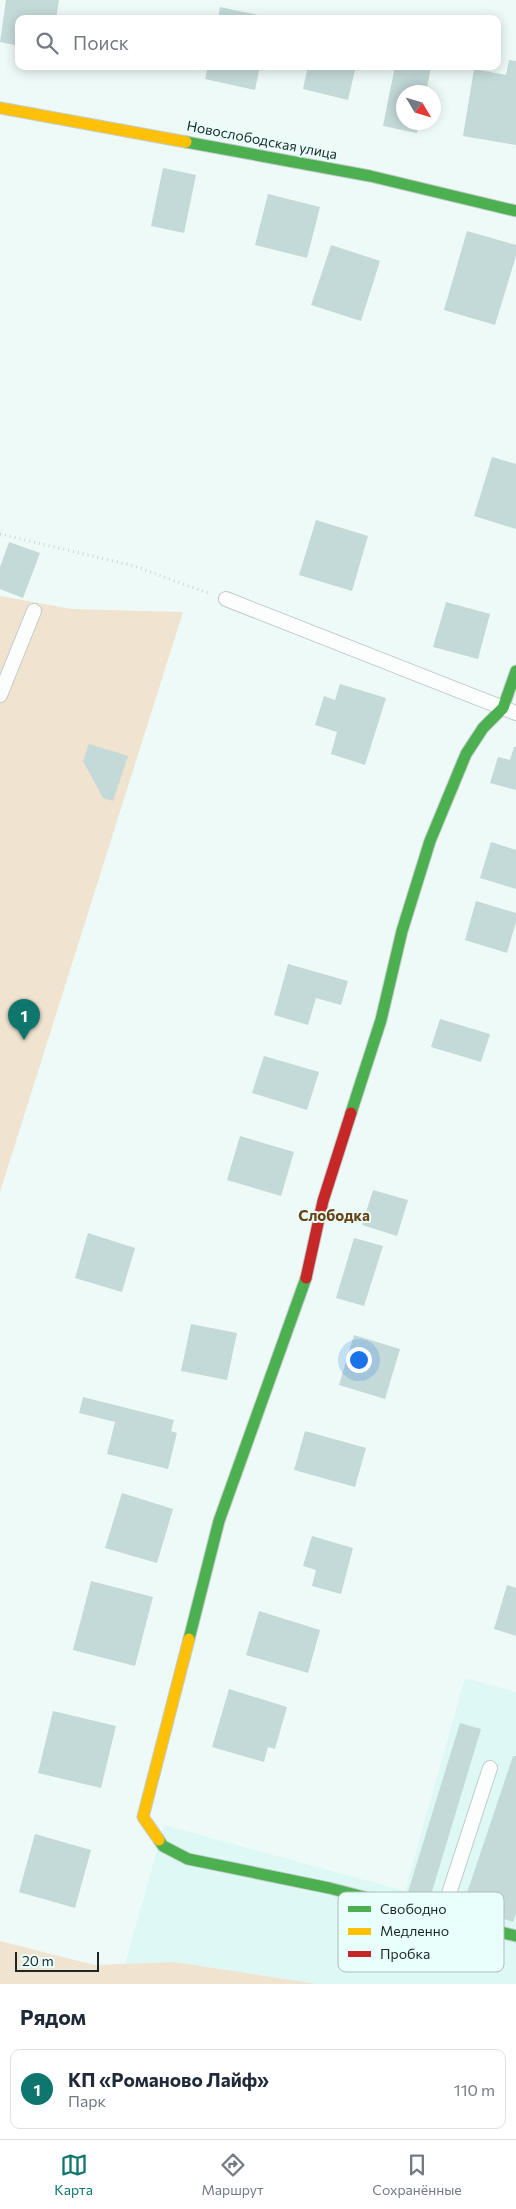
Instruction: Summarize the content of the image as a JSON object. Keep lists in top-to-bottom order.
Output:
{
  "streets": {
    "street": ["Новослободская улица"]
  },
  "districts": ["Слободка"],
  "legend": ["Свободно", "Медленно", "Пробка"],
  "scale_bar": "20 m",
  "north": "bottom right",
  "page": {
    "search": "Поиск",
    "pins": "1",
    "scale": "20 m",
    "heading": "Рядом",
    "list": [
      {
        "mark": "1",
        "name": "КП «Романово Лайф»",
        "note": "Парк",
        "value": "110 m"
      }
    ],
    "nav": ["Карта", "Маршрут", "Сохранённые"]
  }
}
